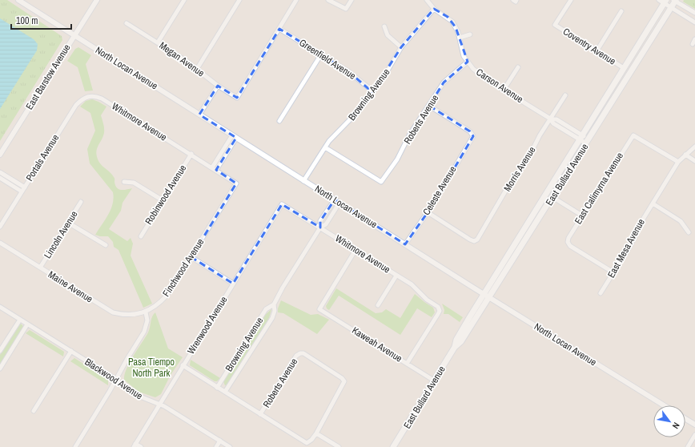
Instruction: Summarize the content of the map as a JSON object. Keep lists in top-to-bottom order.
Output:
{
  "streets": {
    "main road": ["East Bullard Avenue"],
    "street": [
      "Coventry Avenue",
      "Megan Avenue",
      "Greenfield Avenue",
      "North Locan Avenue",
      "East Barstow Avenue",
      "Carson Avenue",
      "Browning Avenue",
      "Roberts Avenue",
      "Whitmore Avenue",
      "Portals Avenue",
      "Morris Avenue",
      "East Calimyrna Avenue",
      "Celeste Avenue",
      "Robinwood Avenue",
      "Lincoln Avenue",
      "East Mesa Avenue",
      "Finchwood Avenue",
      "Maine Avenue",
      "Wrenwood Avenue",
      "Kaweah Avenue",
      "Blackwood Avenue"
    ]
  },
  "crossings": [
    ["Coventry Avenue", "East Bullard Avenue"],
    ["Megan Avenue", "Greenfield Avenue"],
    ["Greenfield Avenue", "Browning Avenue"],
    ["North Locan Avenue", "East Barstow Avenue"],
    ["North Locan Avenue", "Browning Avenue"],
    ["North Locan Avenue", "East Bullard Avenue"],
    ["North Locan Avenue", "Celeste Avenue"],
    ["Carson Avenue", "Browning Avenue"],
    ["Carson Avenue", "Roberts Avenue"],
    ["Carson Avenue", "Morris Avenue"],
    ["Carson Avenue", "East Bullard Avenue"],
    ["Browning Avenue", "Roberts Avenue"],
    ["Browning Avenue", "Whitmore Avenue"],
    ["Roberts Avenue", "Celeste Avenue"],
    ["Whitmore Avenue", "Portals Avenue"],
    ["Whitmore Avenue", "Robinwood Avenue"],
    ["Whitmore Avenue", "Finchwood Avenue"],
    ["Whitmore Avenue", "Wrenwood Avenue"],
    ["Whitmore Avenue", "Kaweah Avenue"],
    ["Morris Avenue", "Celeste Avenue"],
    ["East Bullard Avenue", "Kaweah Avenue"],
    ["East Calimyrna Avenue", "East Mesa Avenue"],
    ["Lincoln Avenue", "Maine Avenue"],
    ["Finchwood Avenue", "Maine Avenue"],
    ["Wrenwood Avenue", "Blackwood Avenue"]
  ],
  "parks": ["Pasa Tiempo North Park"],
  "scale_bar": "100 m",
  "north": "bottom right"
}
